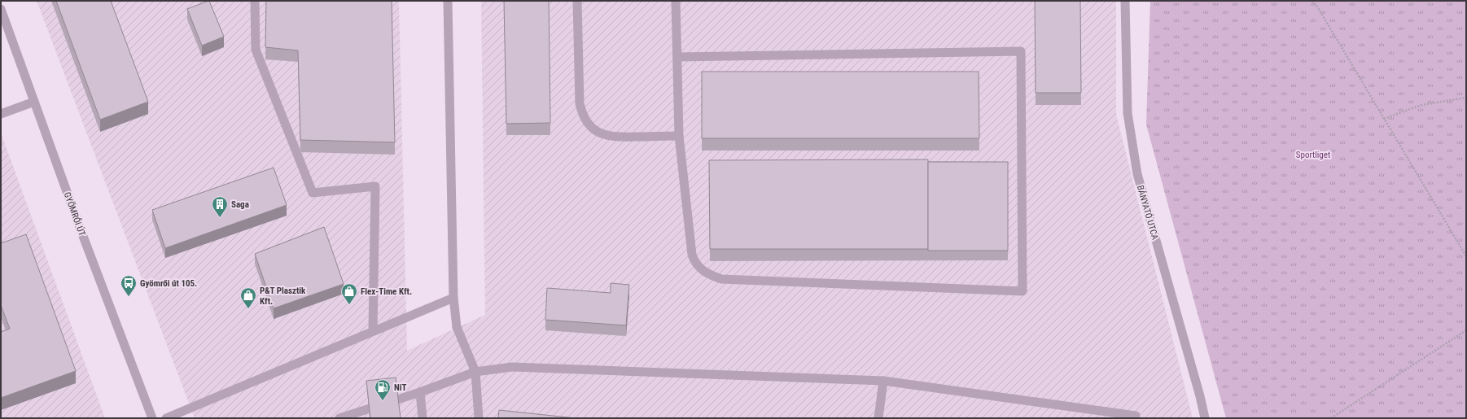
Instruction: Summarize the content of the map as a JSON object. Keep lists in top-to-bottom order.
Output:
{
  "streets": {
    "street": ["BÁNYATÓ UTCA", "GYÖMRŐI ÚT"]
  },
  "parks": ["Sportliget"],
  "places": {
    "building": ["Saga"],
    "bus stop": ["Gyömrői út 105."],
    "shop": ["Flex-Time Kft.", "P&T Plasztik Kft."],
    "fuel station": ["NiT"]
  }
}
